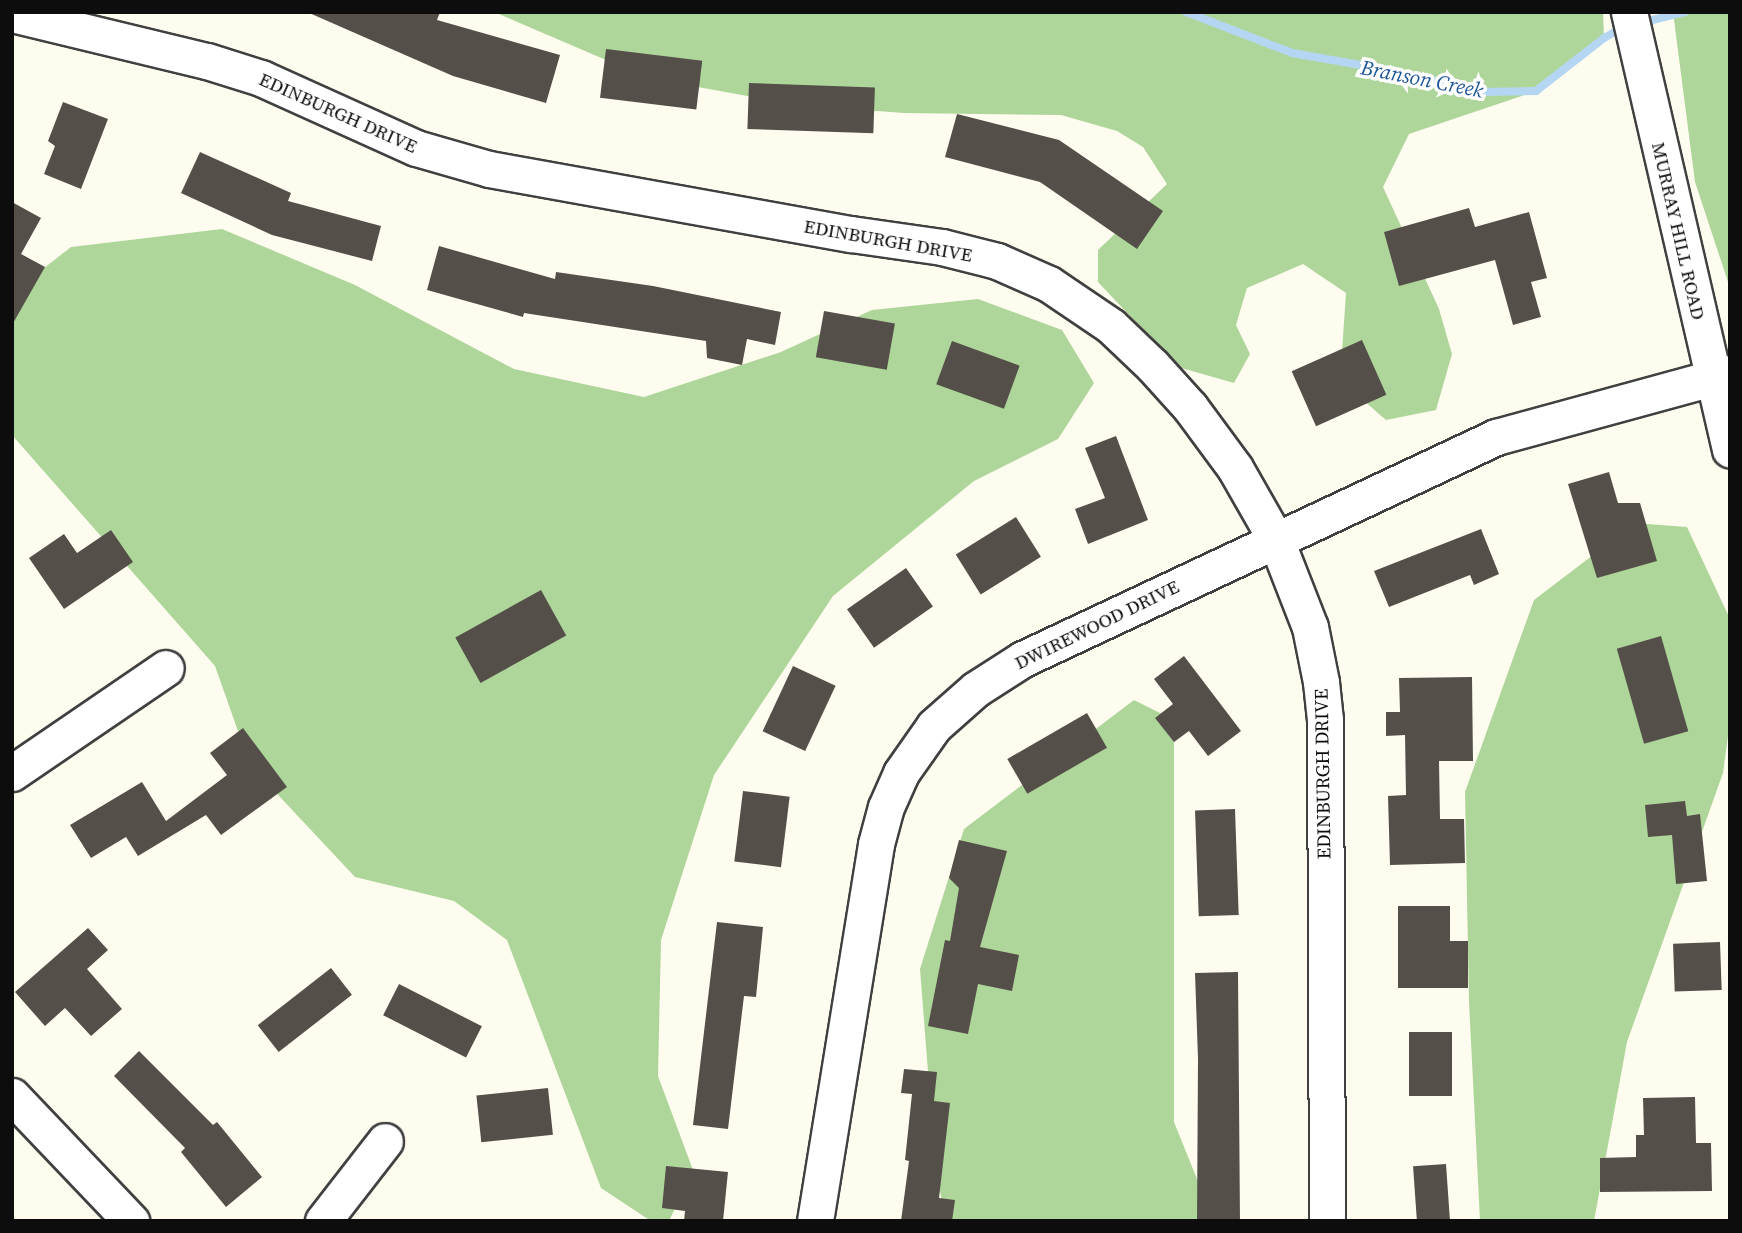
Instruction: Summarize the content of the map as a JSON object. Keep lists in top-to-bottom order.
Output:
{
  "streets": {
    "street": ["EDINBURGH DRIVE", "MURRAY HILL ROAD", "DWIREWOOD DRIVE"]
  },
  "crossings": [
    ["EDINBURGH DRIVE", "DWIREWOOD DRIVE"],
    ["MURRAY HILL ROAD", "DWIREWOOD DRIVE"]
  ],
  "water": ["Branson Creek"]
}
